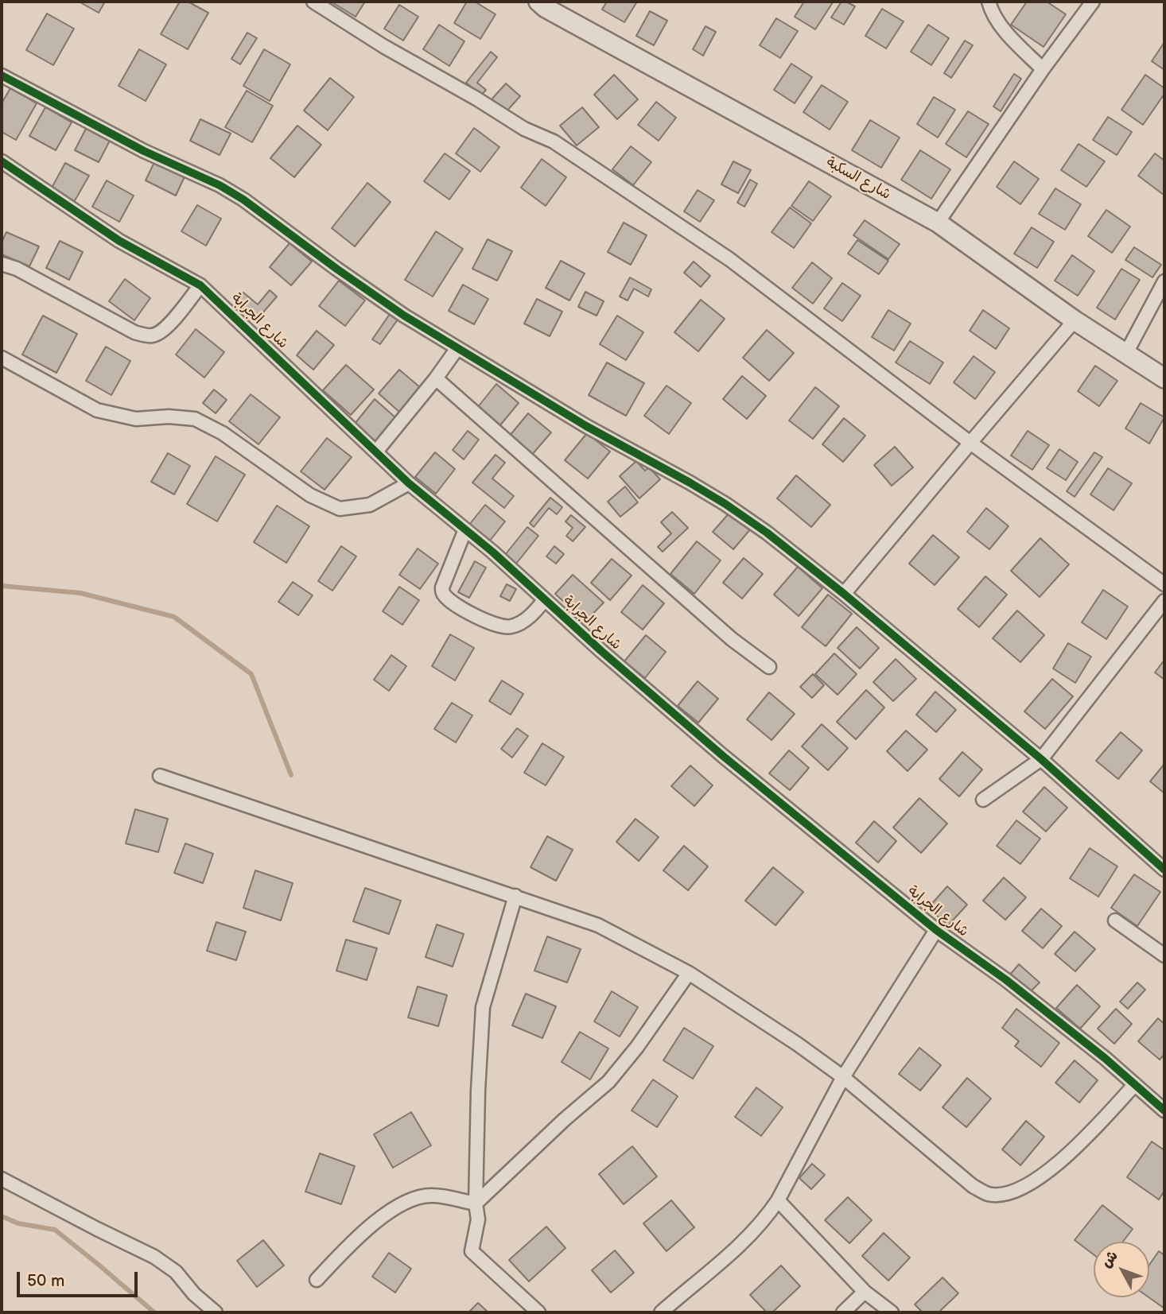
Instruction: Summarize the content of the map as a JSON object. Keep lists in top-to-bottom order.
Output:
{
  "streets": {
    "main road": ["شارع السكبة"],
    "street": ["شارع الجرابة"]
  },
  "scale_bar": "50 m",
  "north": "top left"
}
